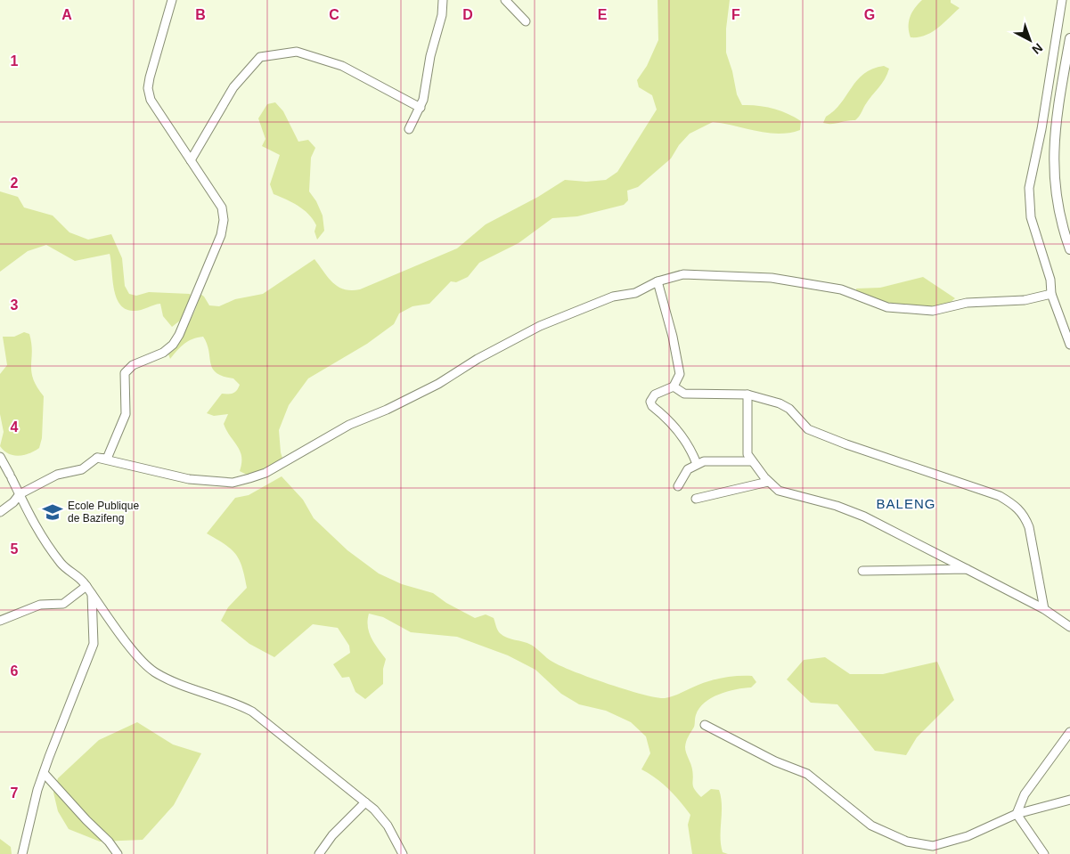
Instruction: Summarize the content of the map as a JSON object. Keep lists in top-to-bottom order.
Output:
{
  "districts": ["BALENG"],
  "places": {
    "school or university": ["Ecole Publique de Bazifeng"]
  },
  "north": "bottom right",
  "grid": {
    "columns": [
      "A",
      "B",
      "C",
      "D",
      "E",
      "F",
      "G"
    ],
    "rows": [
      "1",
      "2",
      "3",
      "4",
      "5",
      "6",
      "7"
    ]
  }
}
